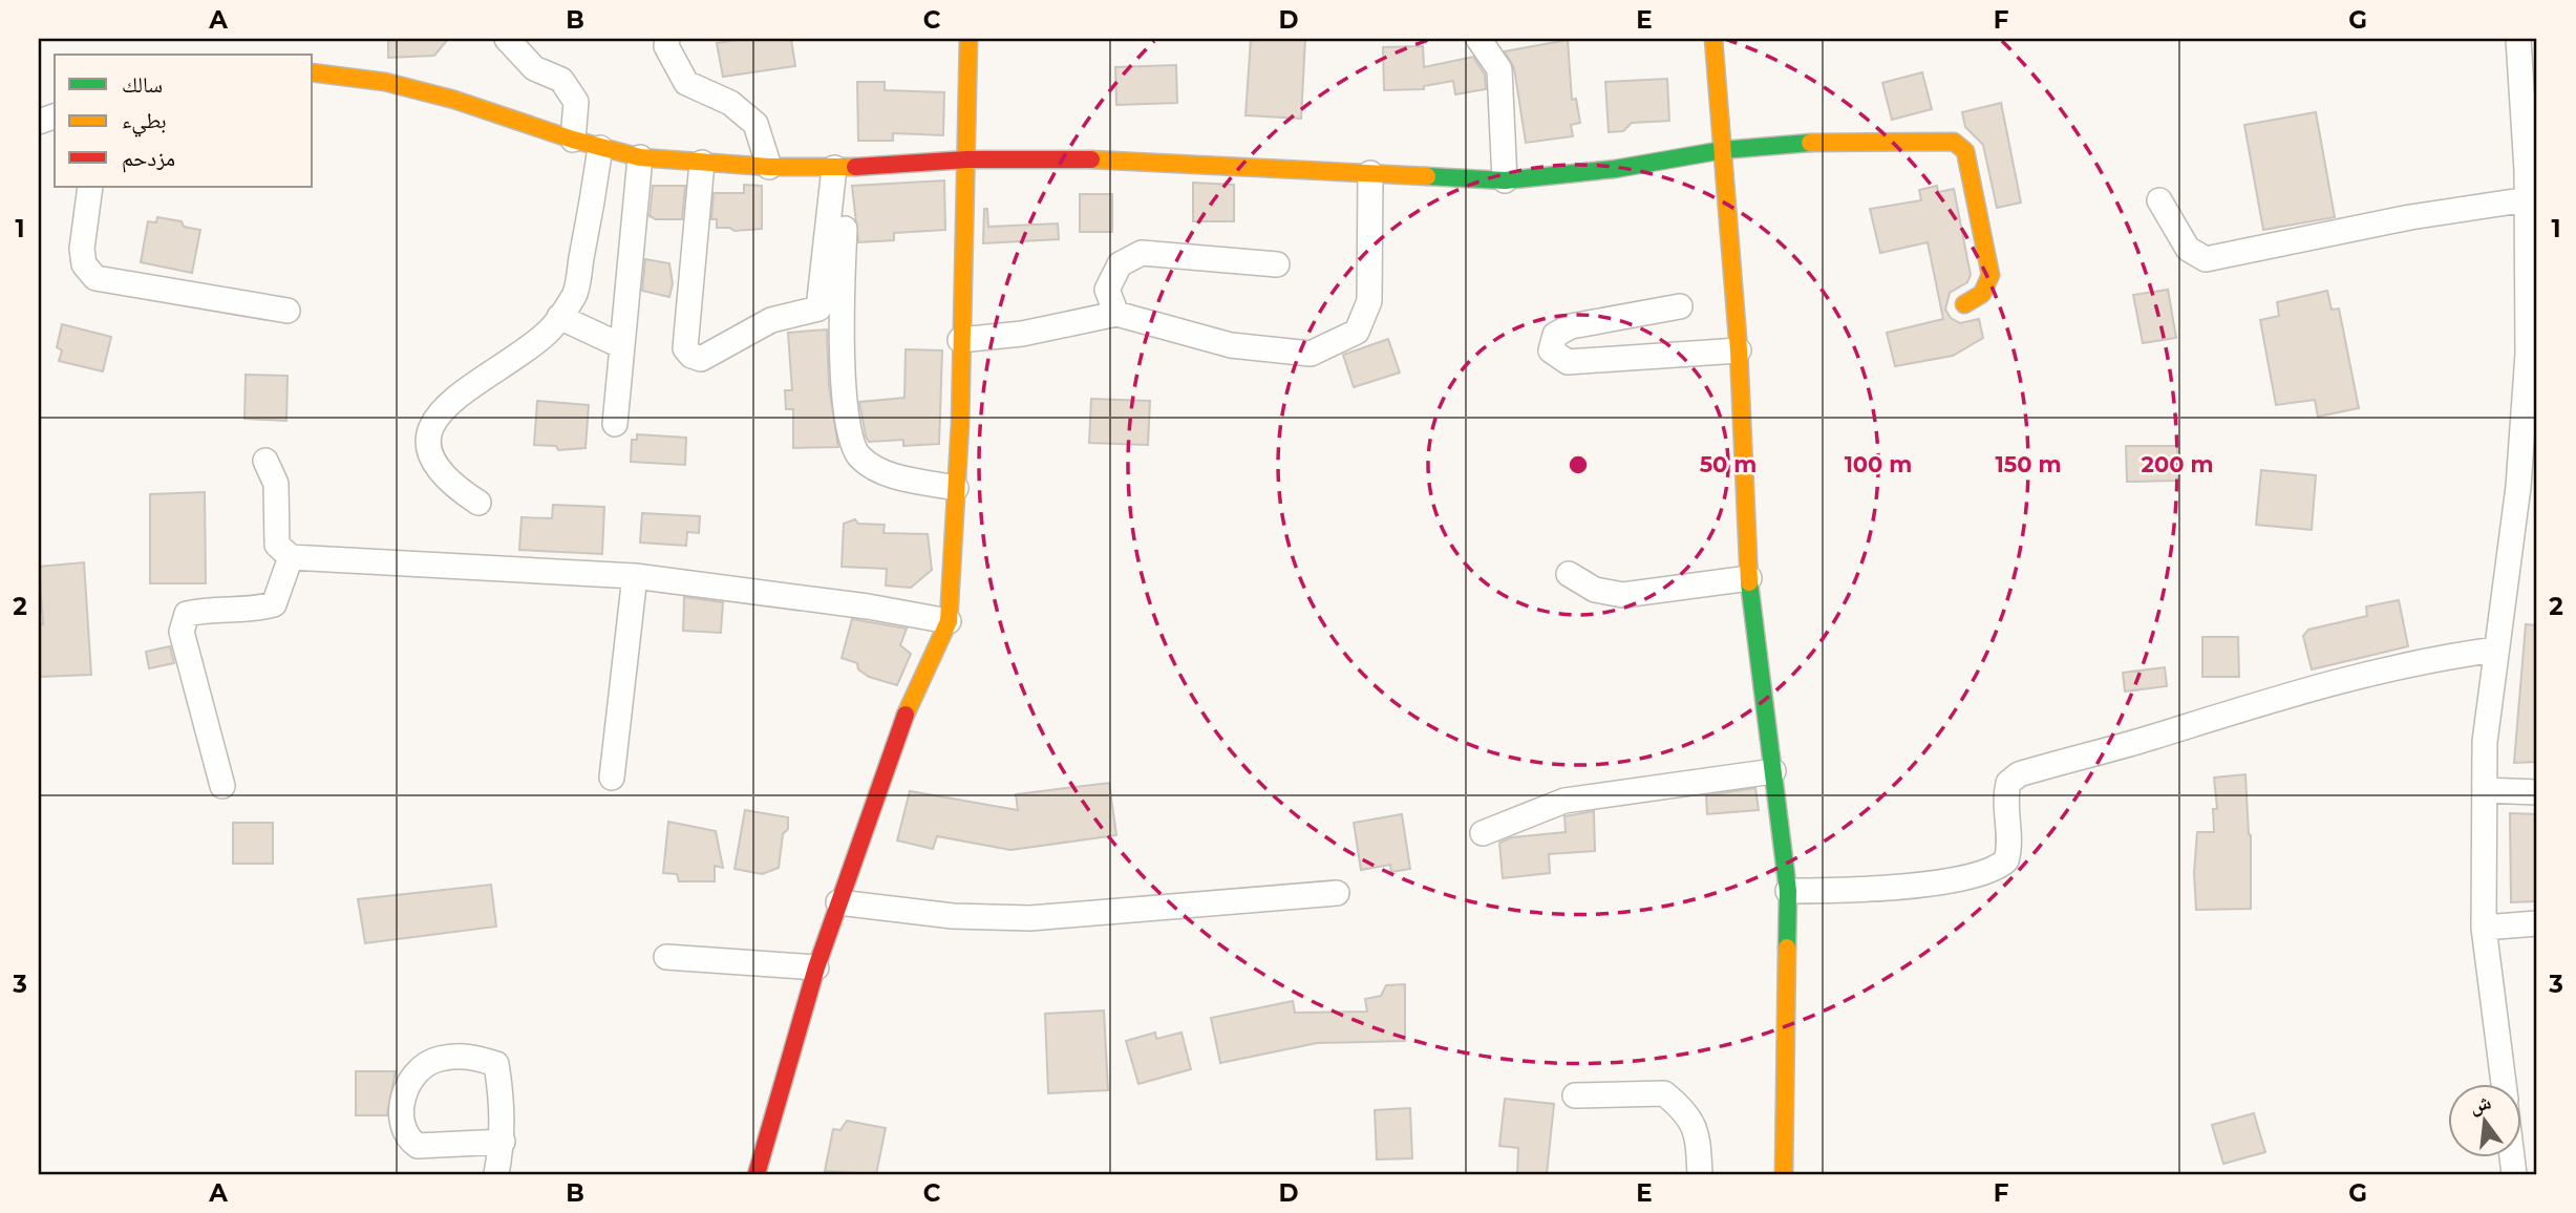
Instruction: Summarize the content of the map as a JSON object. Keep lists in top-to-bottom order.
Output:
{
  "legend": ["سالك", "بطيء", "مزدحم"],
  "north": "top",
  "grid": {
    "columns": [
      "A",
      "B",
      "C",
      "D",
      "E",
      "F",
      "G"
    ],
    "rows": ["1", "2", "3"]
  },
  "rings": [
    "50 m",
    "100 m",
    "150 m",
    "200 m"
  ]
}
